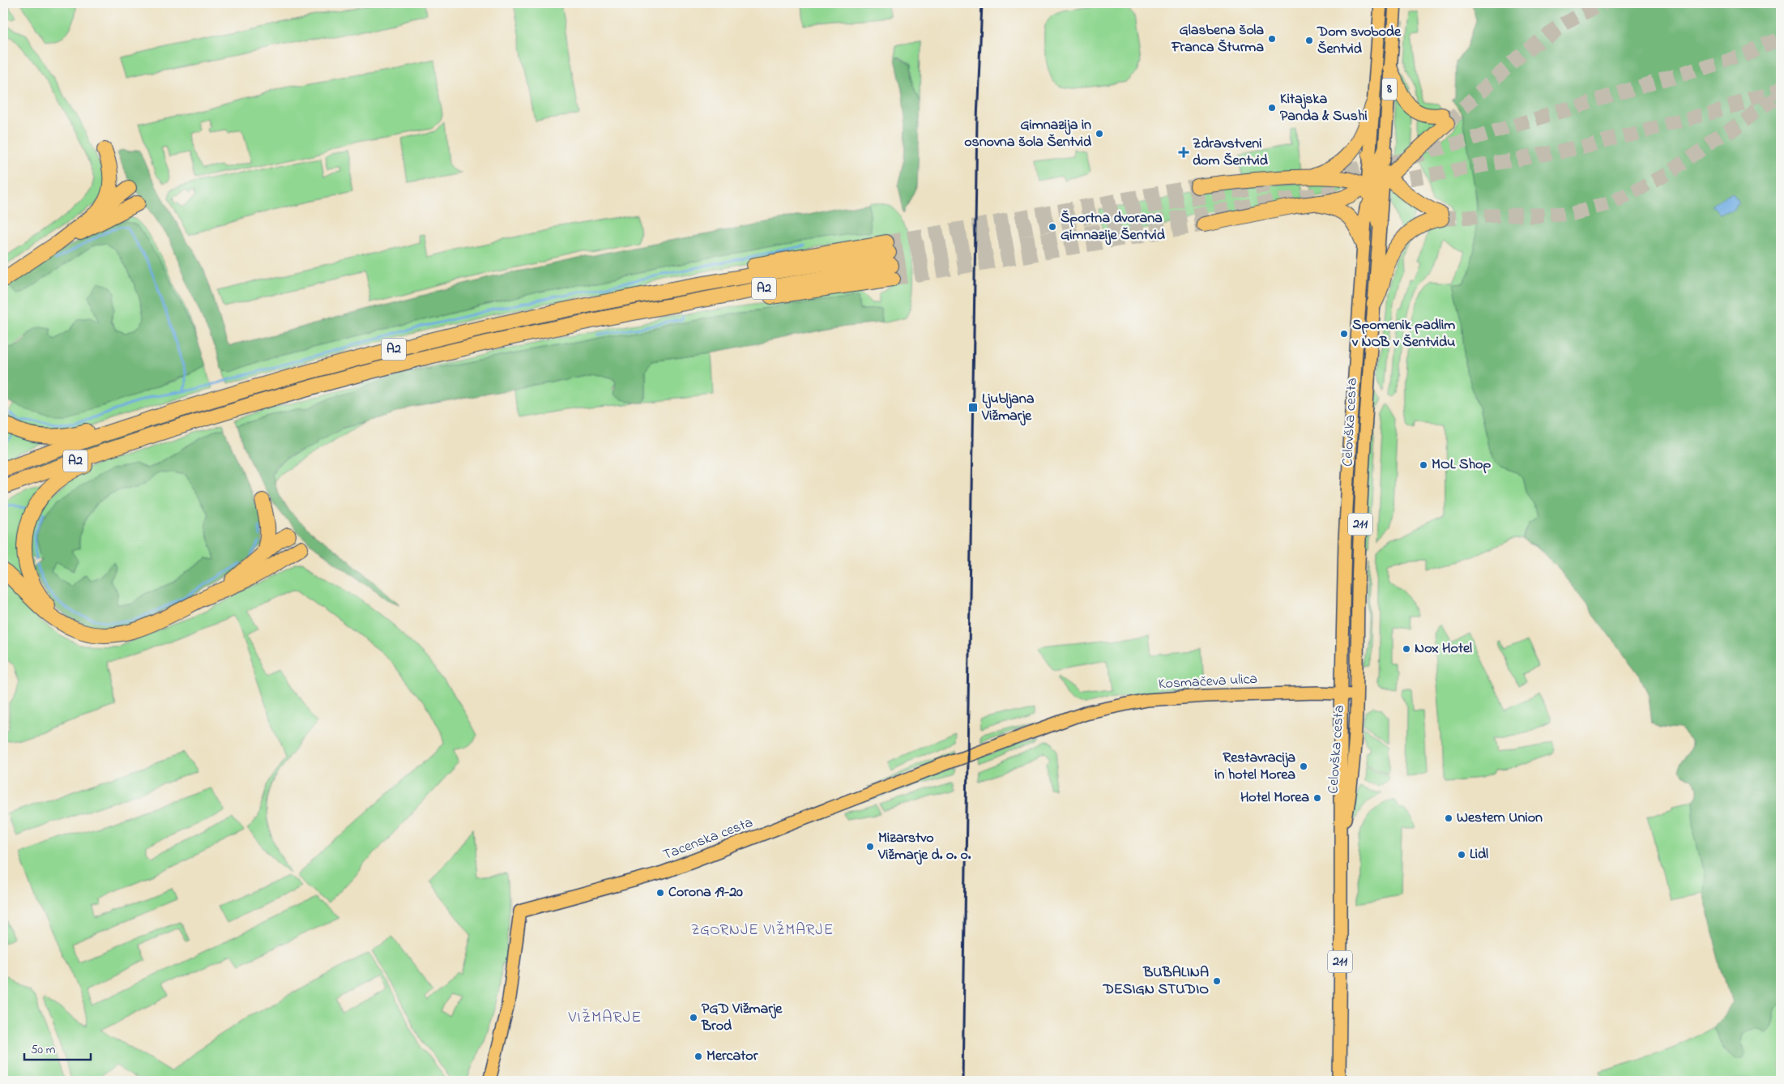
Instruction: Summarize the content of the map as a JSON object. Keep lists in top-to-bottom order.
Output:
{
  "streets": {
    "highway": ["A2"],
    "main road": [
      "8",
      "Celovška cesta",
      "211",
      "Kosmačeva ulica",
      "Tacenska cesta"
    ]
  },
  "crossings": [
    ["Celovška cesta", "Kosmačeva ulica"],
    ["Kosmačeva ulica", "Tacenska cesta"]
  ],
  "districts": ["ZGORNJE VIŽMARJE", "VIŽMARJE"],
  "places": {
    "other": [
      "Glasbena šola Franca Šturma",
      "Dom svobode Šentvid",
      "Kitajska Panda & Sushi",
      "Gimnazija in osnovna šola Šentvid",
      "Športna dvorana Gimnazije Šentvid",
      "Spomenik padlim v NOB v Šentvidu",
      "MOL Shop",
      "Nox Hotel",
      "Restavracija in hotel Morea",
      "Hotel Morea",
      "Western Union",
      "Mizarstvo Vižmarje d. o. o.",
      "Lidl",
      "Corona 19-20",
      "BUBALINA DESIGN STUDIO",
      "PGD Vižmarje Brod",
      "Mercator"
    ],
    "health": ["Zdravstveni dom Šentvid"],
    "transit": ["Ljubljana Vižmarje"]
  },
  "scale_bar": "50 m"
}
